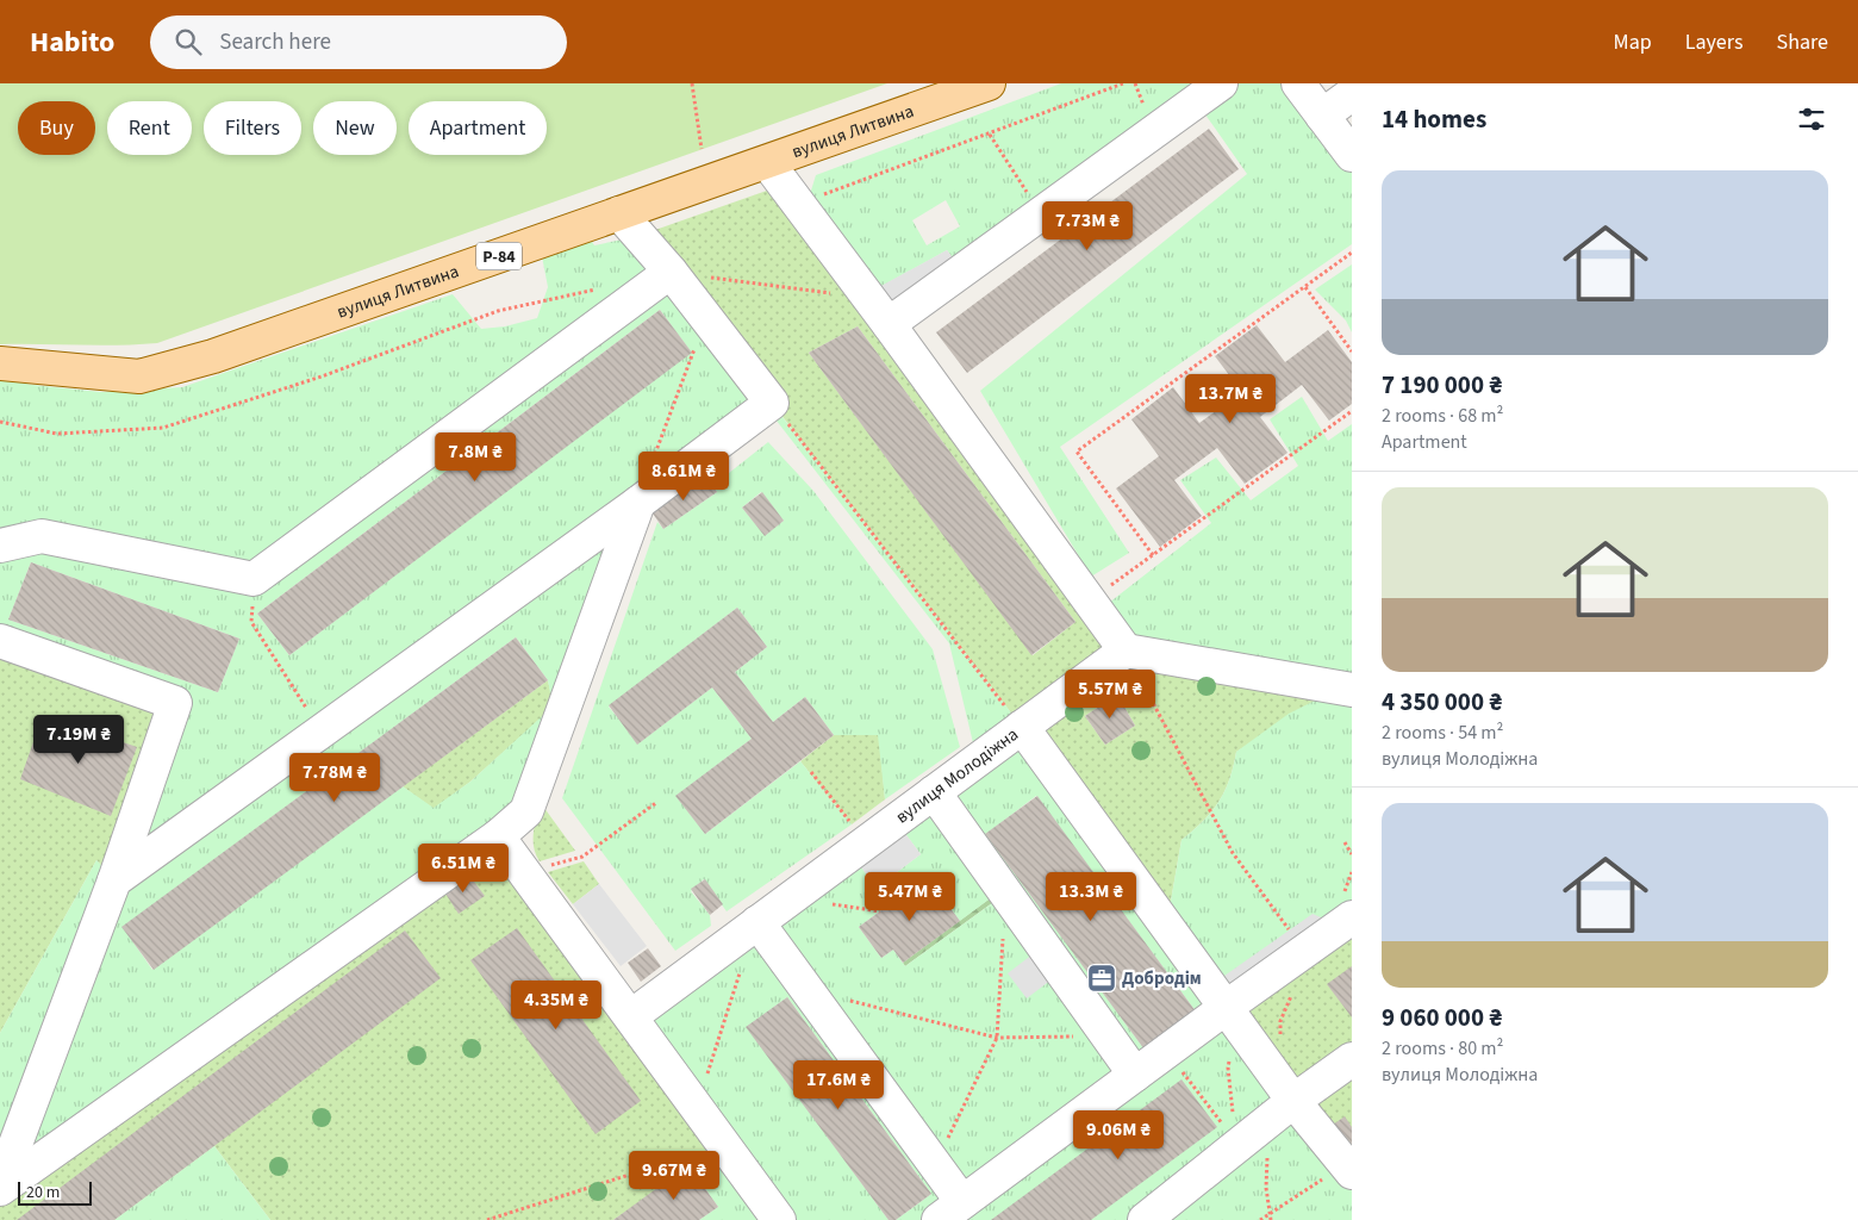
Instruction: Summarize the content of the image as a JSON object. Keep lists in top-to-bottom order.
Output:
{
  "streets": {
    "main road": ["вулиця Литвина", "Р-84"],
    "street": ["вулиця Молодіжна"]
  },
  "places": {
    "office": ["Добродім"]
  },
  "scale_bar": "20 m",
  "page": {
    "header": "Habito",
    "search": "Search here",
    "nav": ["Map", "Layers", "Share"],
    "heading": "14 homes",
    "chip": [
      "Buy",
      "Rent",
      "Filters",
      "New",
      "Apartment"
    ],
    "list": [
      {
        "name": "7 190 000 ₴",
        "note": "2 rooms · 68 m² · Apartment"
      },
      {
        "name": "4 350 000 ₴",
        "note": "2 rooms · 54 m² · вулиця Молодіжна"
      },
      {
        "name": "9 060 000 ₴",
        "note": "2 rooms · 80 m² · вулиця Молодіжна"
      }
    ],
    "price": [
      "7.73M ₴",
      "13.7M ₴",
      "7.8M ₴",
      "8.61M ₴",
      "5.57M ₴",
      "7.19M ₴",
      "7.78M ₴",
      "6.51M ₴",
      "5.47M ₴",
      "13.3M ₴",
      "4.35M ₴",
      "17.6M ₴",
      "9.06M ₴",
      "9.67M ₴"
    ],
    "scale": "20 m"
  }
}
